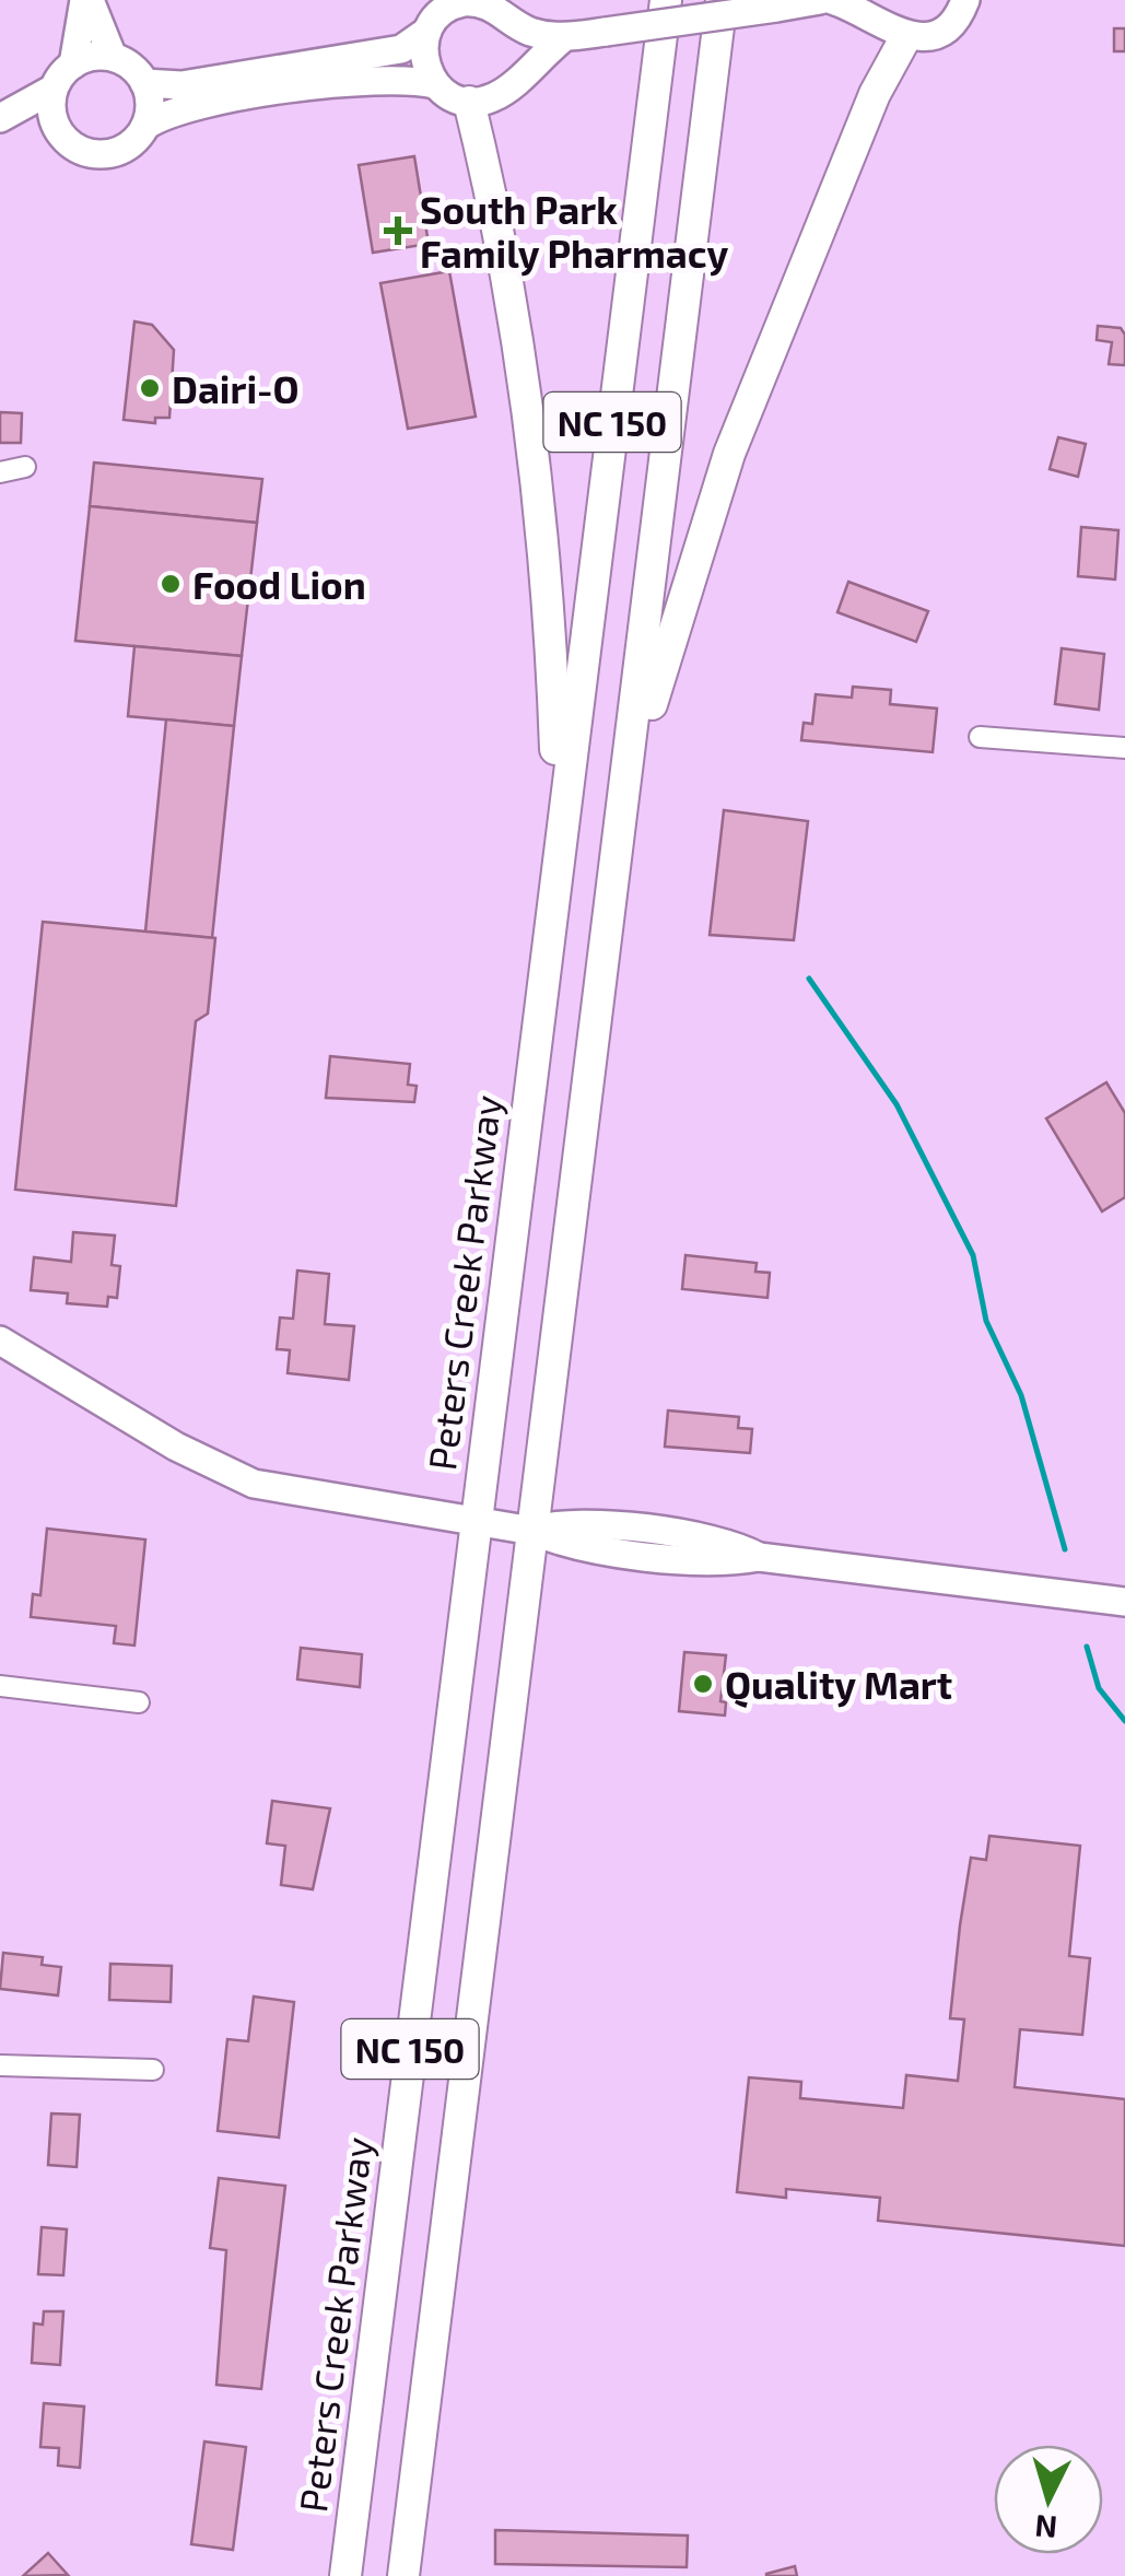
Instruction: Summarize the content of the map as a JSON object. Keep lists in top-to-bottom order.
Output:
{
  "streets": {
    "main road": ["NC 150", "Peters Creek Parkway"]
  },
  "places": {
    "health": ["South Park Family Pharmacy"],
    "other": ["Dairi-O", "Food Lion", "Quality Mart"]
  },
  "north": "bottom"
}
